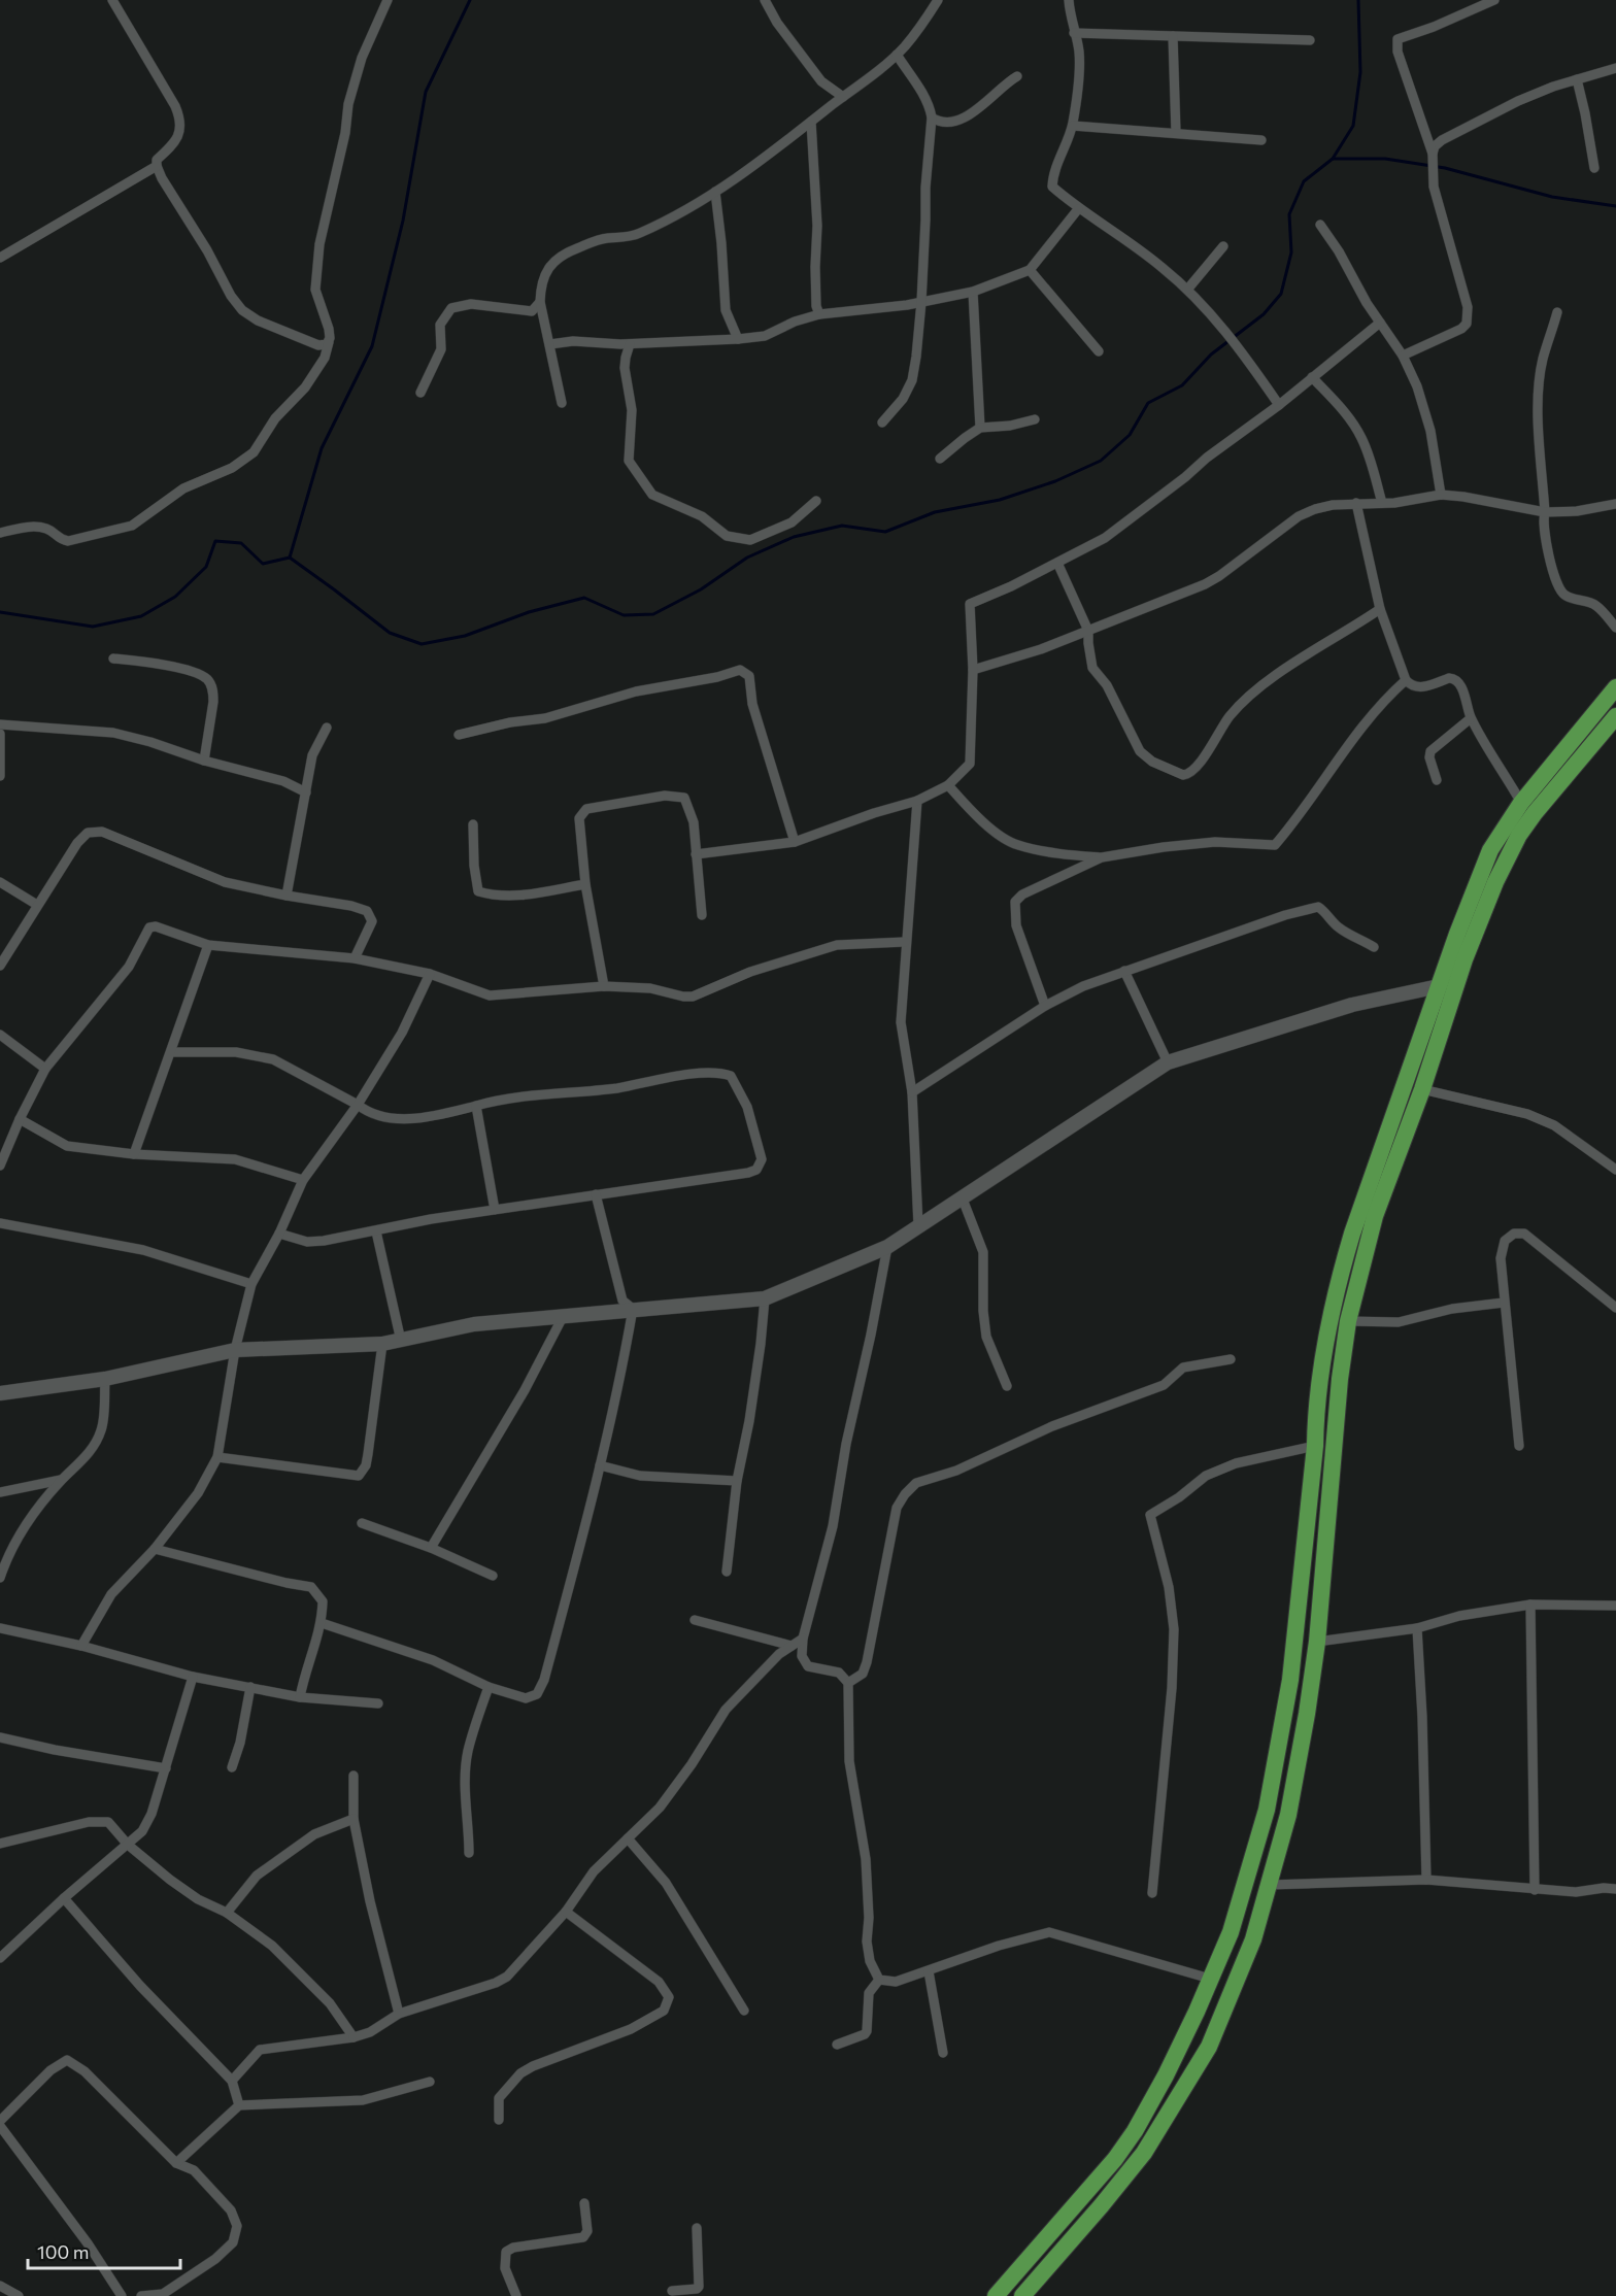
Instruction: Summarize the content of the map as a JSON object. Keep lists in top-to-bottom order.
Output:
{
  "scale_bar": "100 m"
}
